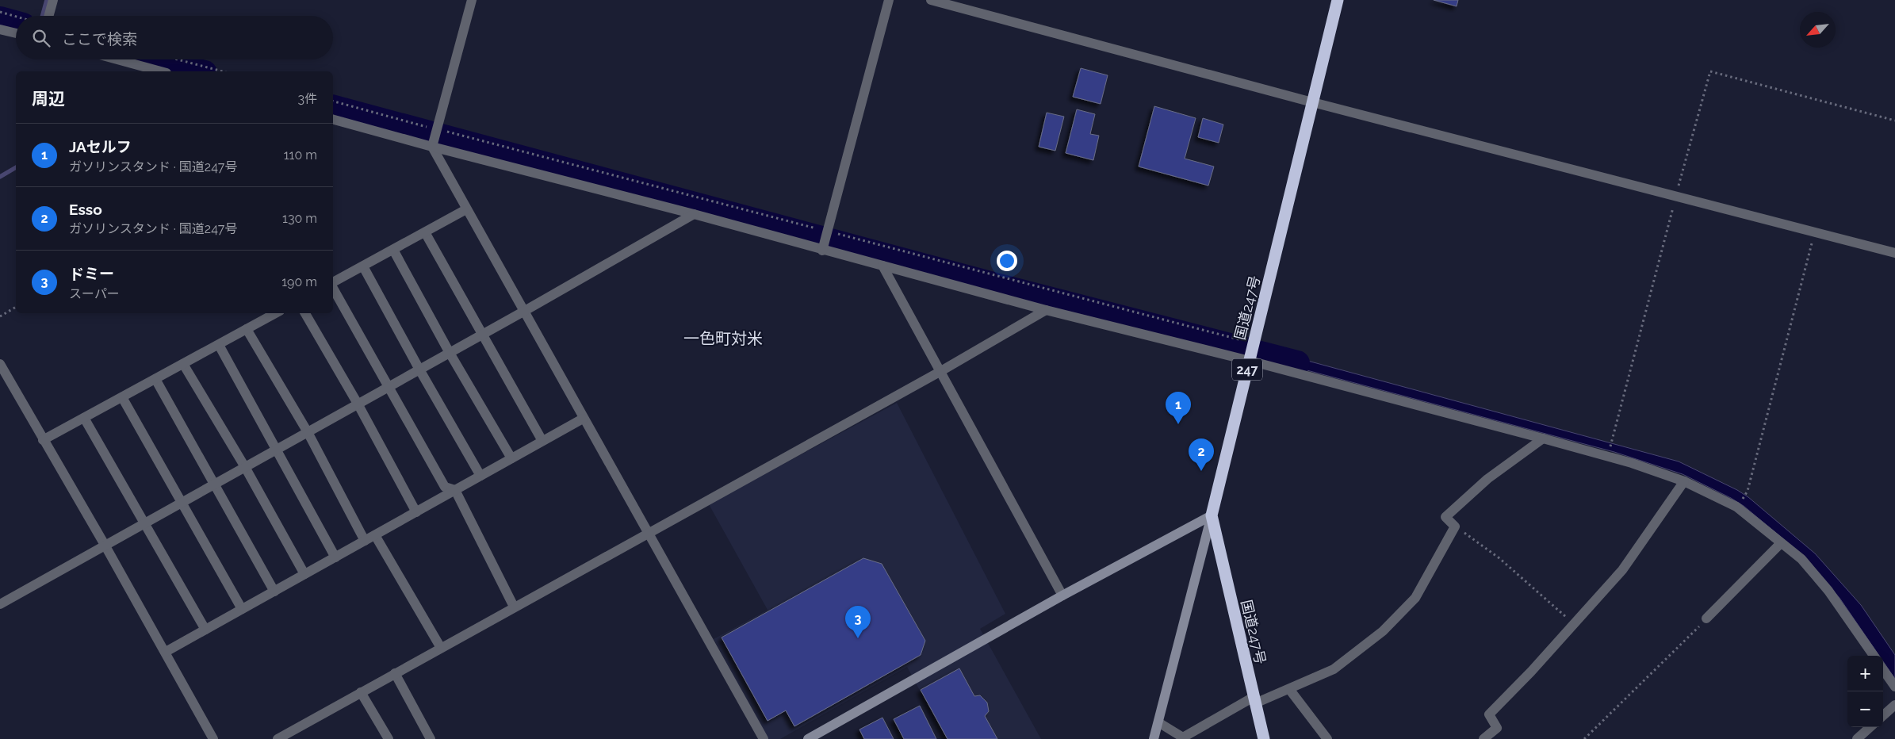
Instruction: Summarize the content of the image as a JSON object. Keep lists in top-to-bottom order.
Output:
{
  "streets": {
    "highway": ["国道247号", "247"]
  },
  "districts": ["一色町対米"],
  "north": "bottom left",
  "page": {
    "search": "ここで検索",
    "heading": ["周辺", "3件"],
    "list": [
      {
        "mark": "1",
        "name": "JAセルフ",
        "note": "ガソリンスタンド · 国道247号",
        "value": "110 m"
      },
      {
        "mark": "2",
        "name": "Esso",
        "note": "ガソリンスタンド · 国道247号",
        "value": "130 m"
      },
      {
        "mark": "3",
        "name": "ドミー",
        "note": "スーパー",
        "value": "190 m"
      }
    ],
    "pins": ["1", "2", "3"],
    "map_buttons": ["+", "−"]
  }
}
